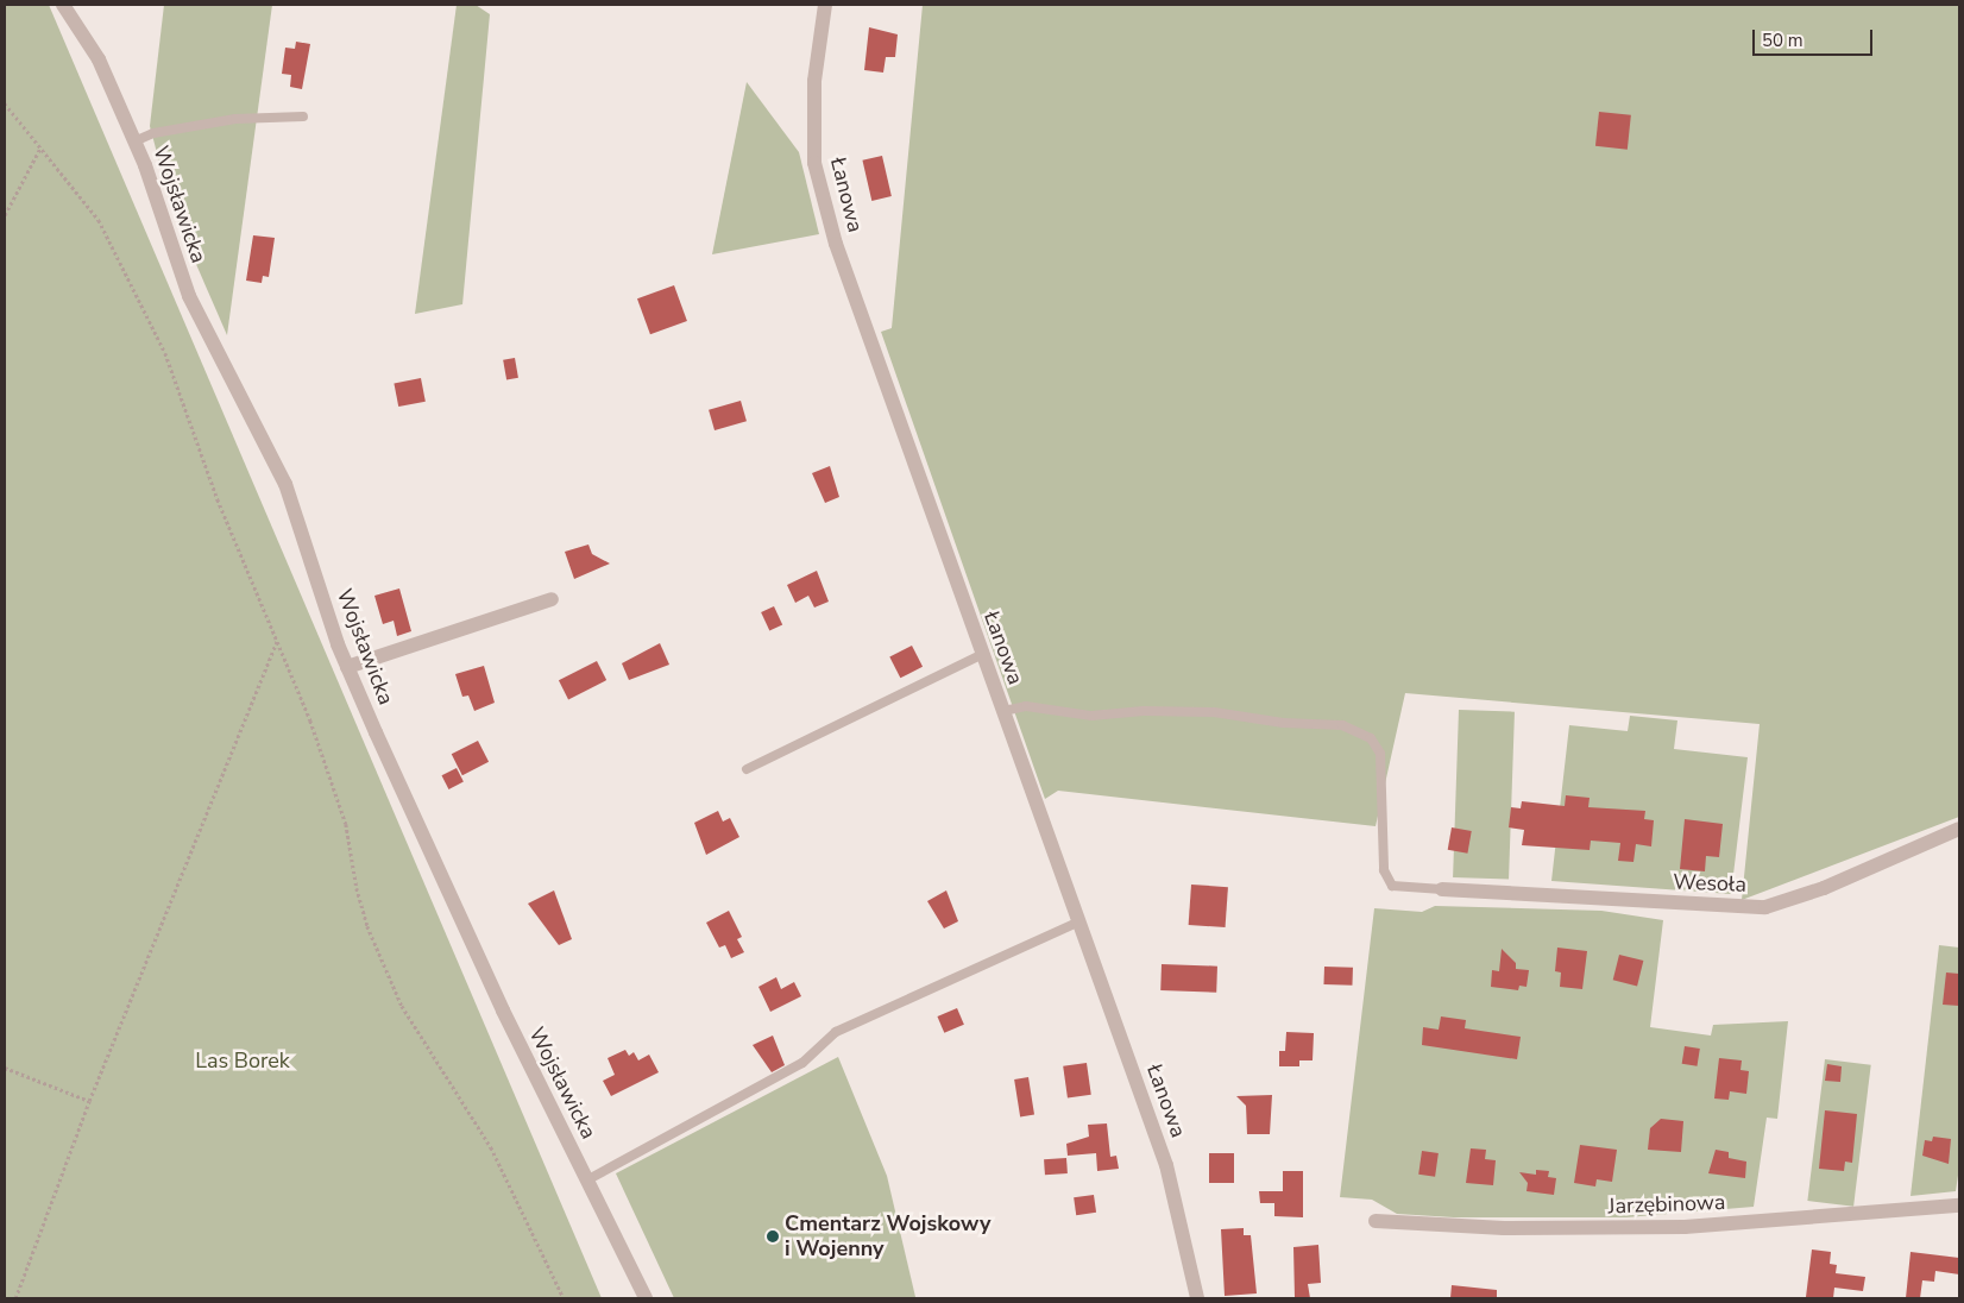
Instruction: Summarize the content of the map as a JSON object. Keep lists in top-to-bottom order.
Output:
{
  "streets": {
    "street": [
      "Łanowa",
      "Wojsławicka",
      "Wesoła",
      "Jarzębinowa"
    ]
  },
  "parks": ["Las Borek"],
  "places": ["Cmentarz Wojskowy i Wojenny"],
  "scale_bar": "50 m"
}
